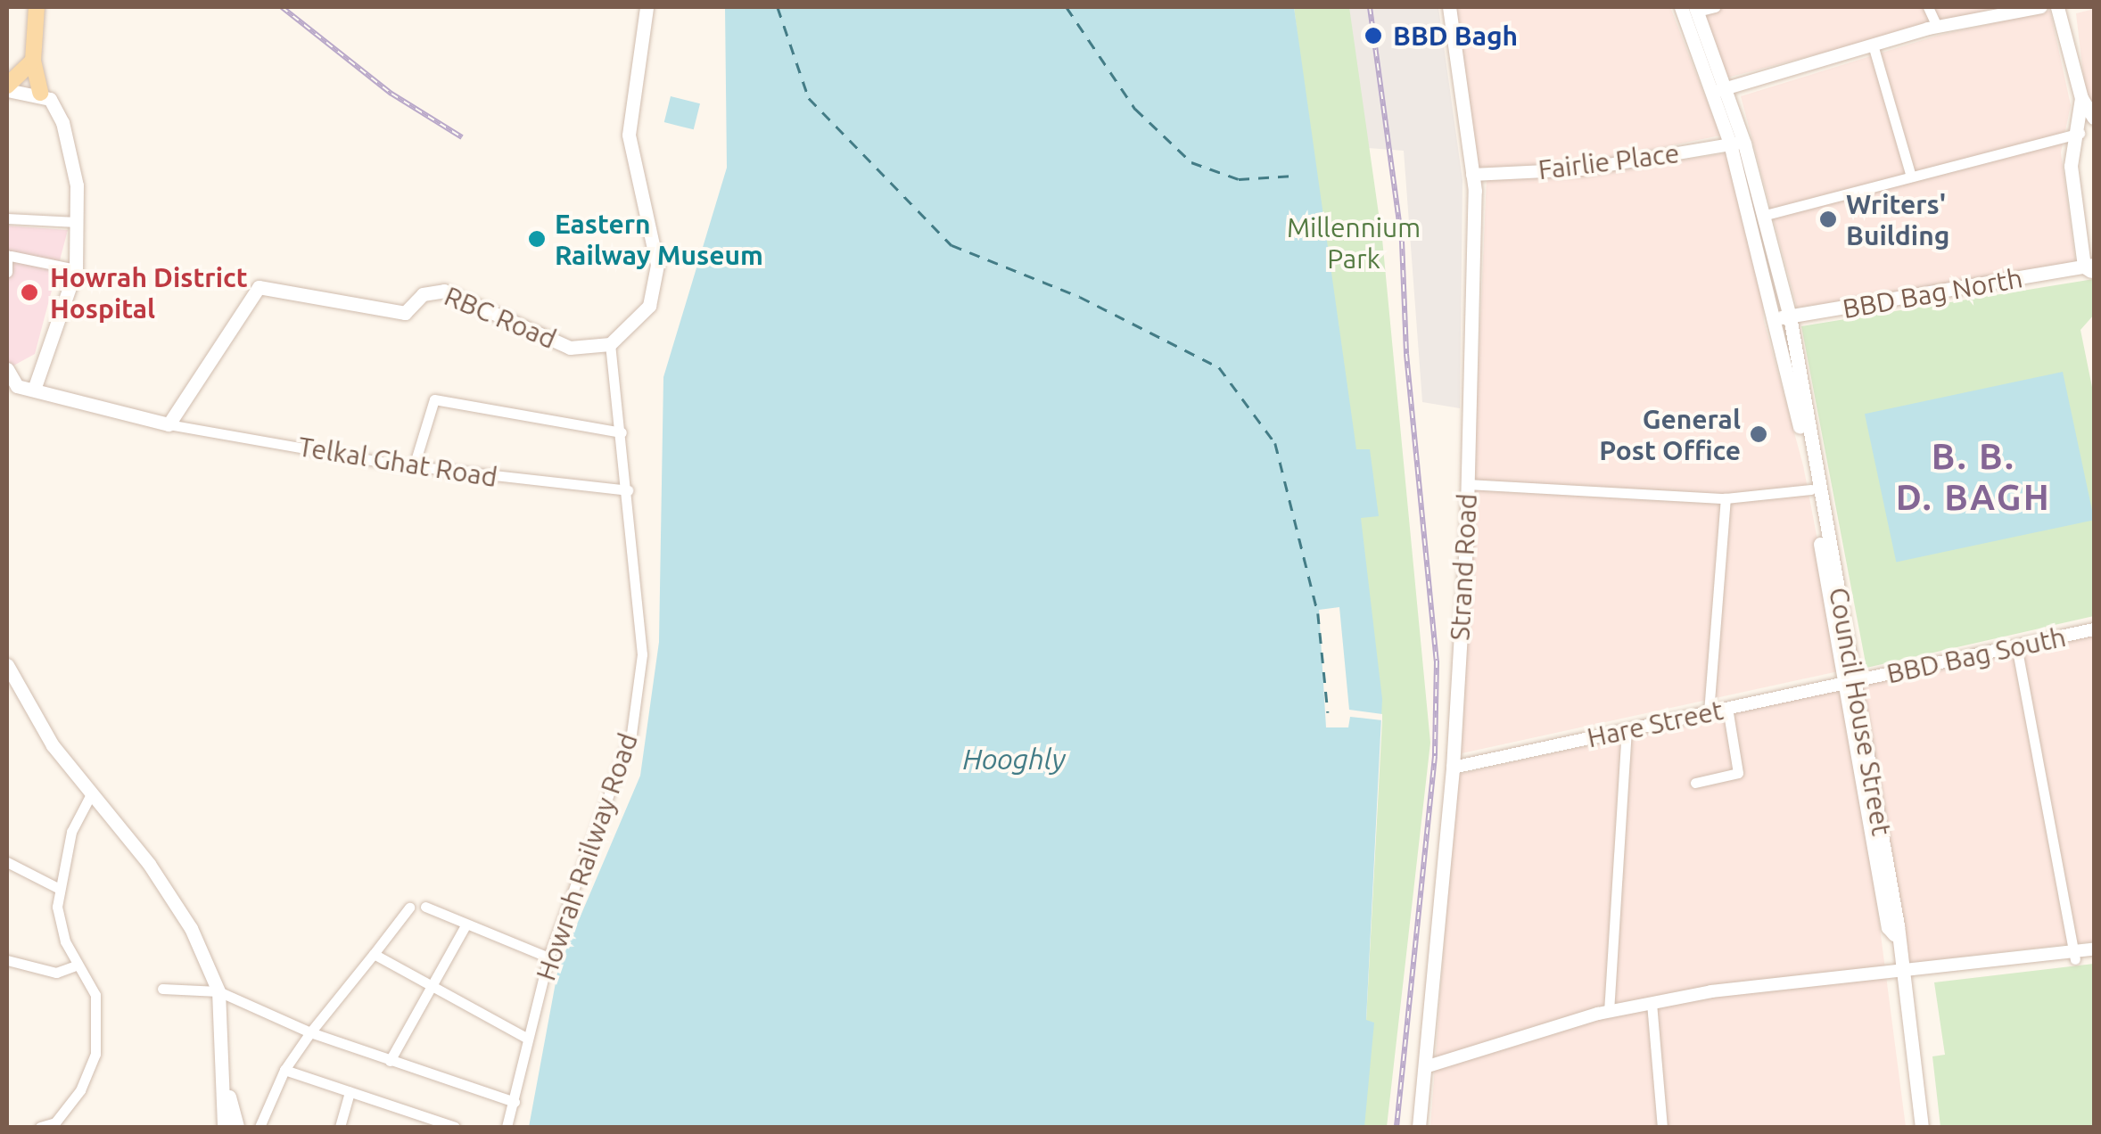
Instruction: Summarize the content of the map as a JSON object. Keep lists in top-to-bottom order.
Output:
{
  "streets": {
    "main road": [
      "BBD Bag North",
      "RBC Road",
      "Strand Road",
      "Council House Street"
    ],
    "street": [
      "Fairlie Place",
      "Telkal Ghat Road",
      "BBD Bag South",
      "Hare Street",
      "Howrah Railway Road"
    ]
  },
  "crossings": [
    ["Fairlie Place", "Strand Road"],
    ["RBC Road", "Telkal Ghat Road"],
    ["RBC Road", "Howrah Railway Road"],
    ["Telkal Ghat Road", "Howrah Railway Road"],
    ["Strand Road", "Hare Street"],
    ["BBD Bag South", "Council House Street"],
    ["BBD Bag South", "Hare Street"],
    ["Council House Street", "Hare Street"]
  ],
  "districts": ["B. B. D. BAGH"],
  "water": ["Hooghly"],
  "parks": ["Millennium Park"],
  "places": [
    "BBD Bagh",
    "Writers' Building",
    "Eastern Railway Museum",
    "Howrah District Hospital",
    "General Post Office"
  ]
}
